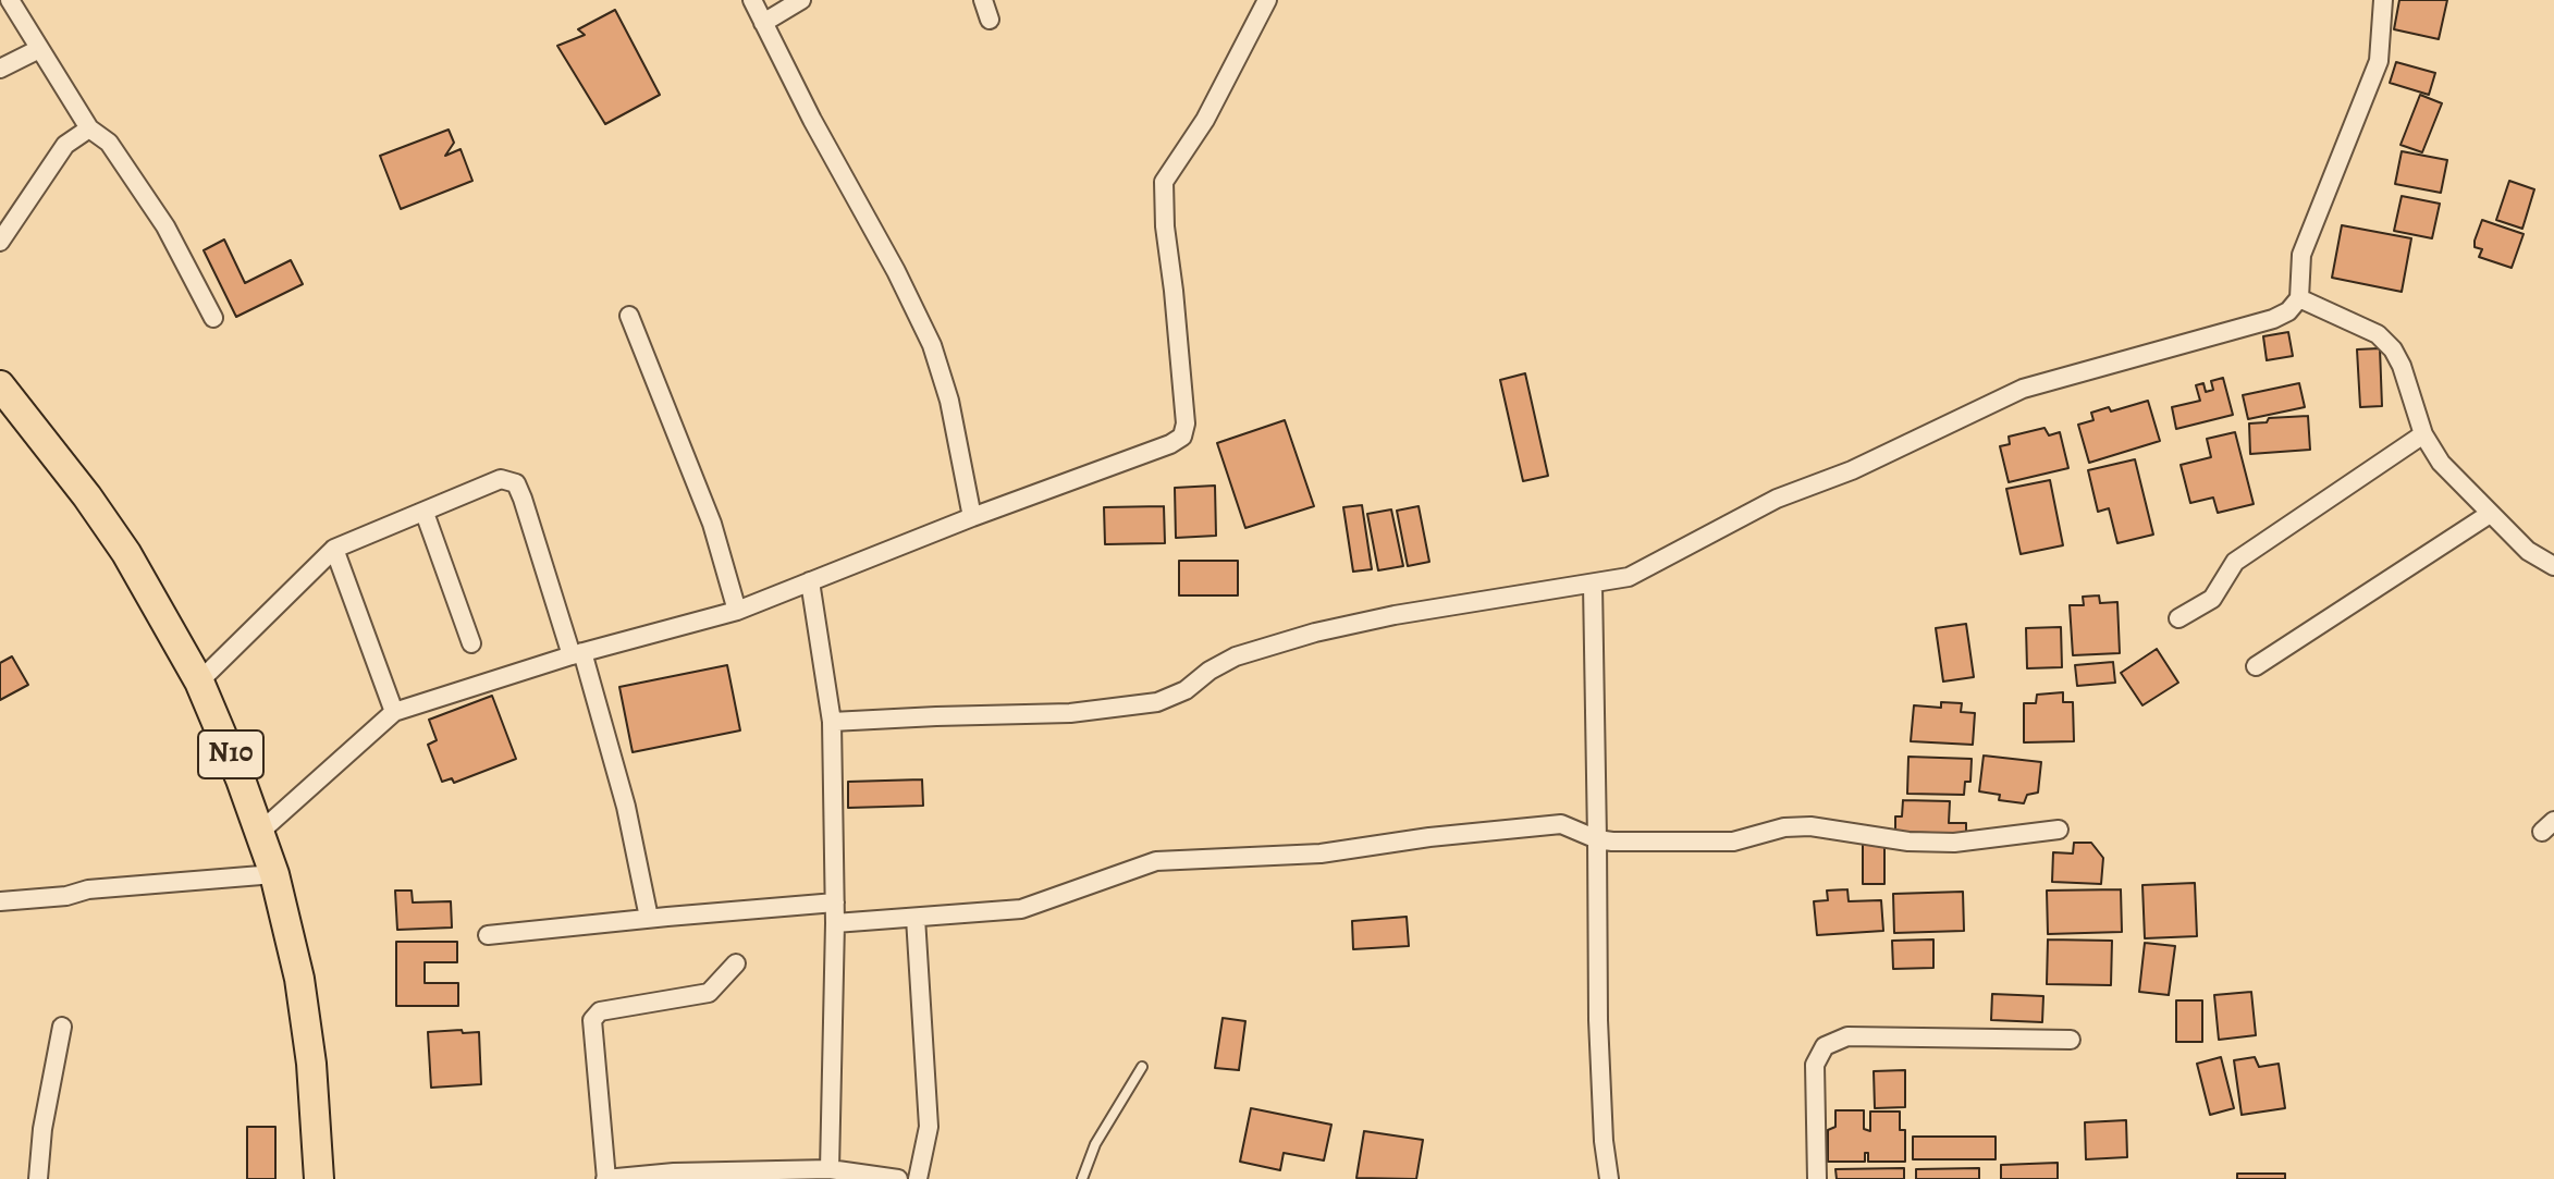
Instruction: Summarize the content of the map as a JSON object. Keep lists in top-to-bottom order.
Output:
{
  "streets": {
    "highway": ["N10"]
  }
}
